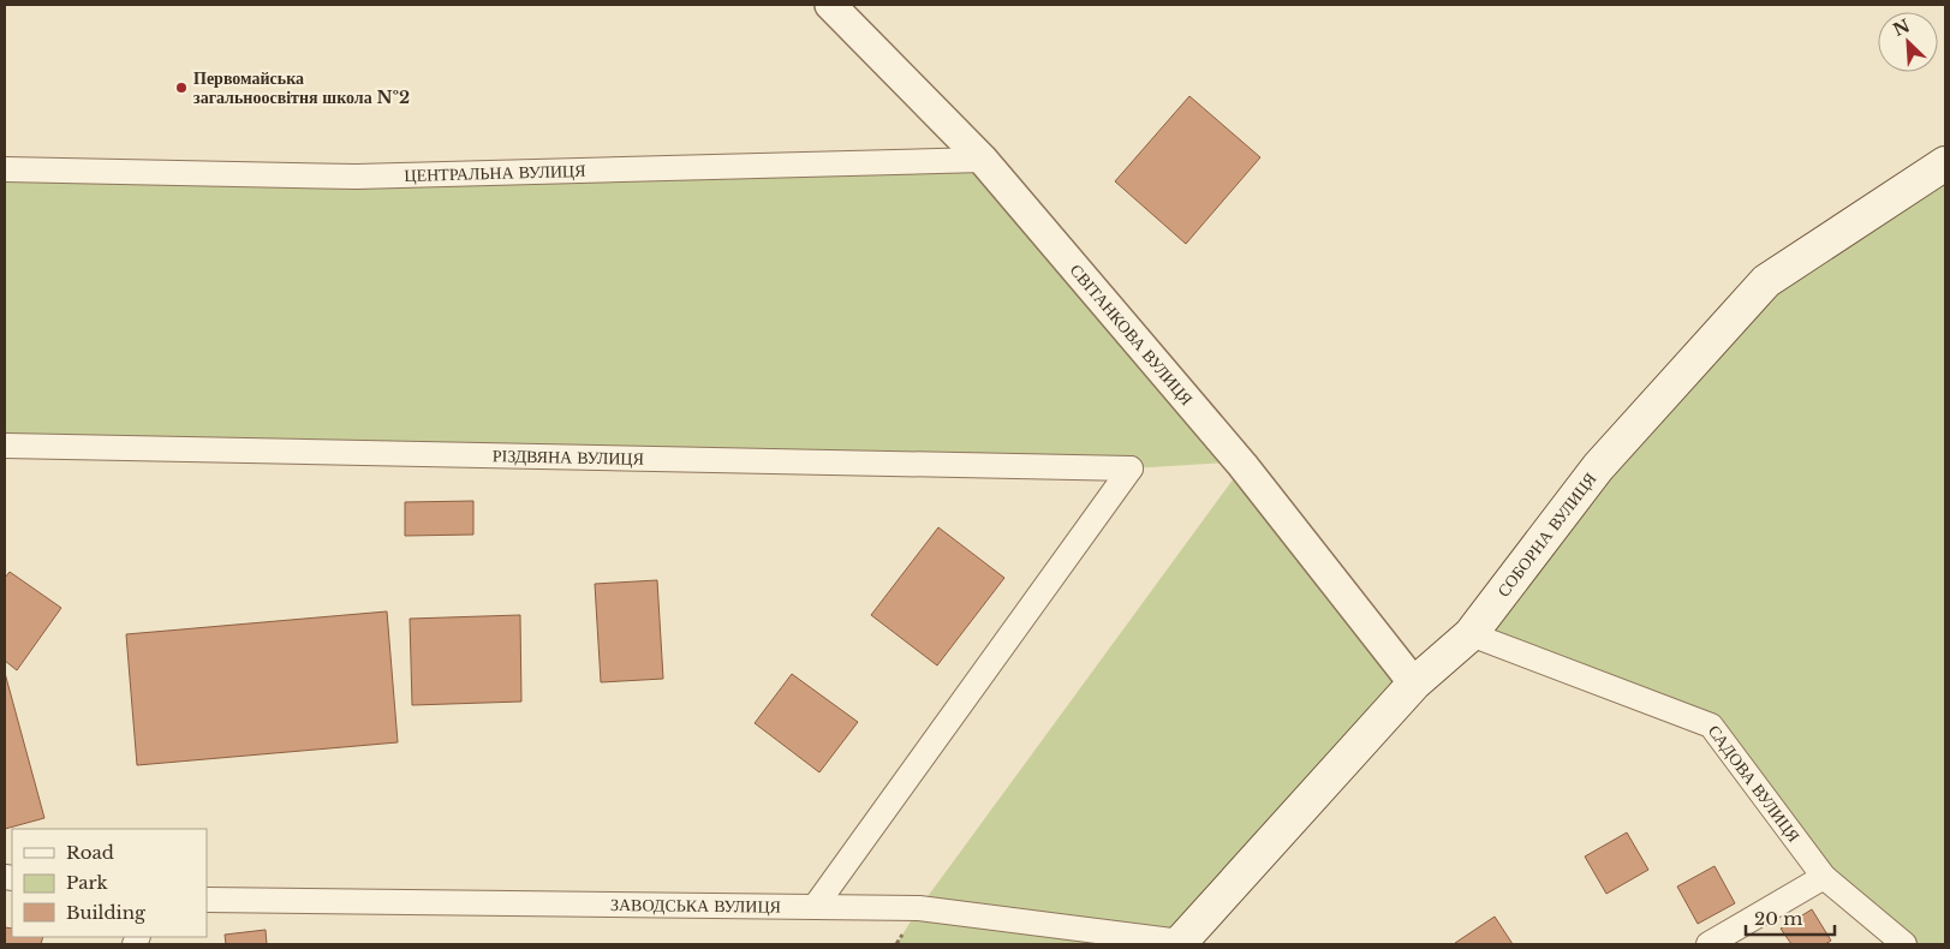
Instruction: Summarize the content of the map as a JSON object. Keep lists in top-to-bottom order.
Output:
{
  "streets": {
    "main road": ["СОБОРНА ВУЛИЦЯ"],
    "street": [
      "ЦЕНТРАЛЬНА ВУЛИЦЯ",
      "СВІТАНКОВА ВУЛИЦЯ",
      "РІЗДВЯНА ВУЛИЦЯ",
      "САДОВА ВУЛИЦЯ",
      "ЗАВОДСЬКА ВУЛИЦЯ"
    ]
  },
  "crossings": [
    ["ЦЕНТРАЛЬНА ВУЛИЦЯ", "СВІТАНКОВА ВУЛИЦЯ"],
    ["СВІТАНКОВА ВУЛИЦЯ", "СОБОРНА ВУЛИЦЯ"],
    ["РІЗДВЯНА ВУЛИЦЯ", "ЗАВОДСЬКА ВУЛИЦЯ"],
    ["СОБОРНА ВУЛИЦЯ", "САДОВА ВУЛИЦЯ"],
    ["СОБОРНА ВУЛИЦЯ", "ЗАВОДСЬКА ВУЛИЦЯ"]
  ],
  "places": ["Первомайська загальноосвітня школа №2"],
  "legend": ["Road", "Park", "Building"],
  "scale_bar": "20 m",
  "north": "top left"
}
